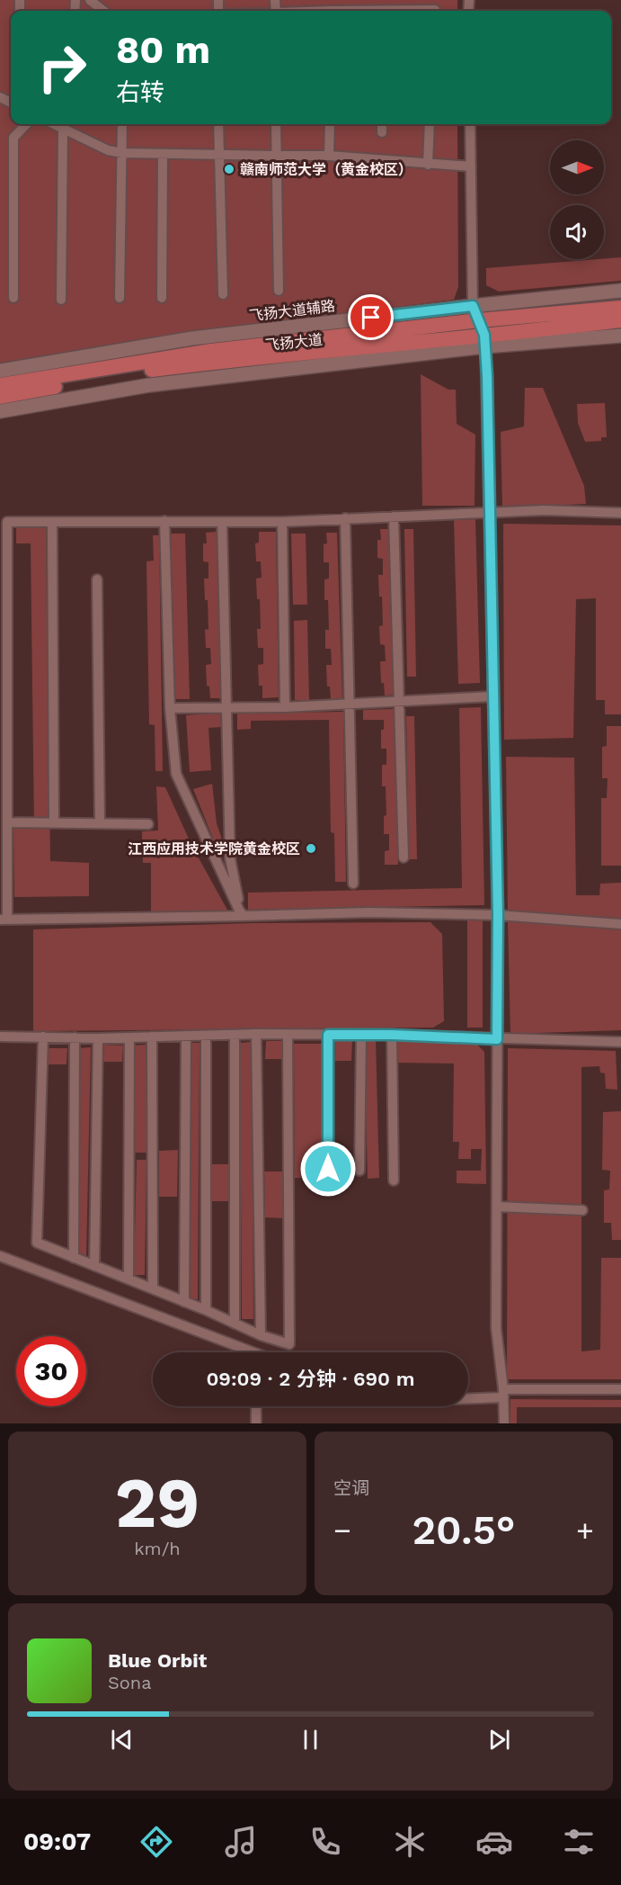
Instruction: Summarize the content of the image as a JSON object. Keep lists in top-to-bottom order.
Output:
{
  "streets": {
    "main road": ["飞扬大道"],
    "street": ["飞扬大道辅路"]
  },
  "places": ["赣南师范大学（黄金校区）", "江西应用技术学院黄金校区"],
  "north": "right",
  "page": {
    "turn": ["80 m", "右转"],
    "limit": "30",
    "trip": "09:09 · 2 分钟 · 690 m",
    "tile": [
      ["29", "km/h"],
      "空调"
    ],
    "heat": ["−", "20.5°", "+"],
    "song": ["Blue Orbit", "Sona"],
    "tabs": "09:07"
  }
}
